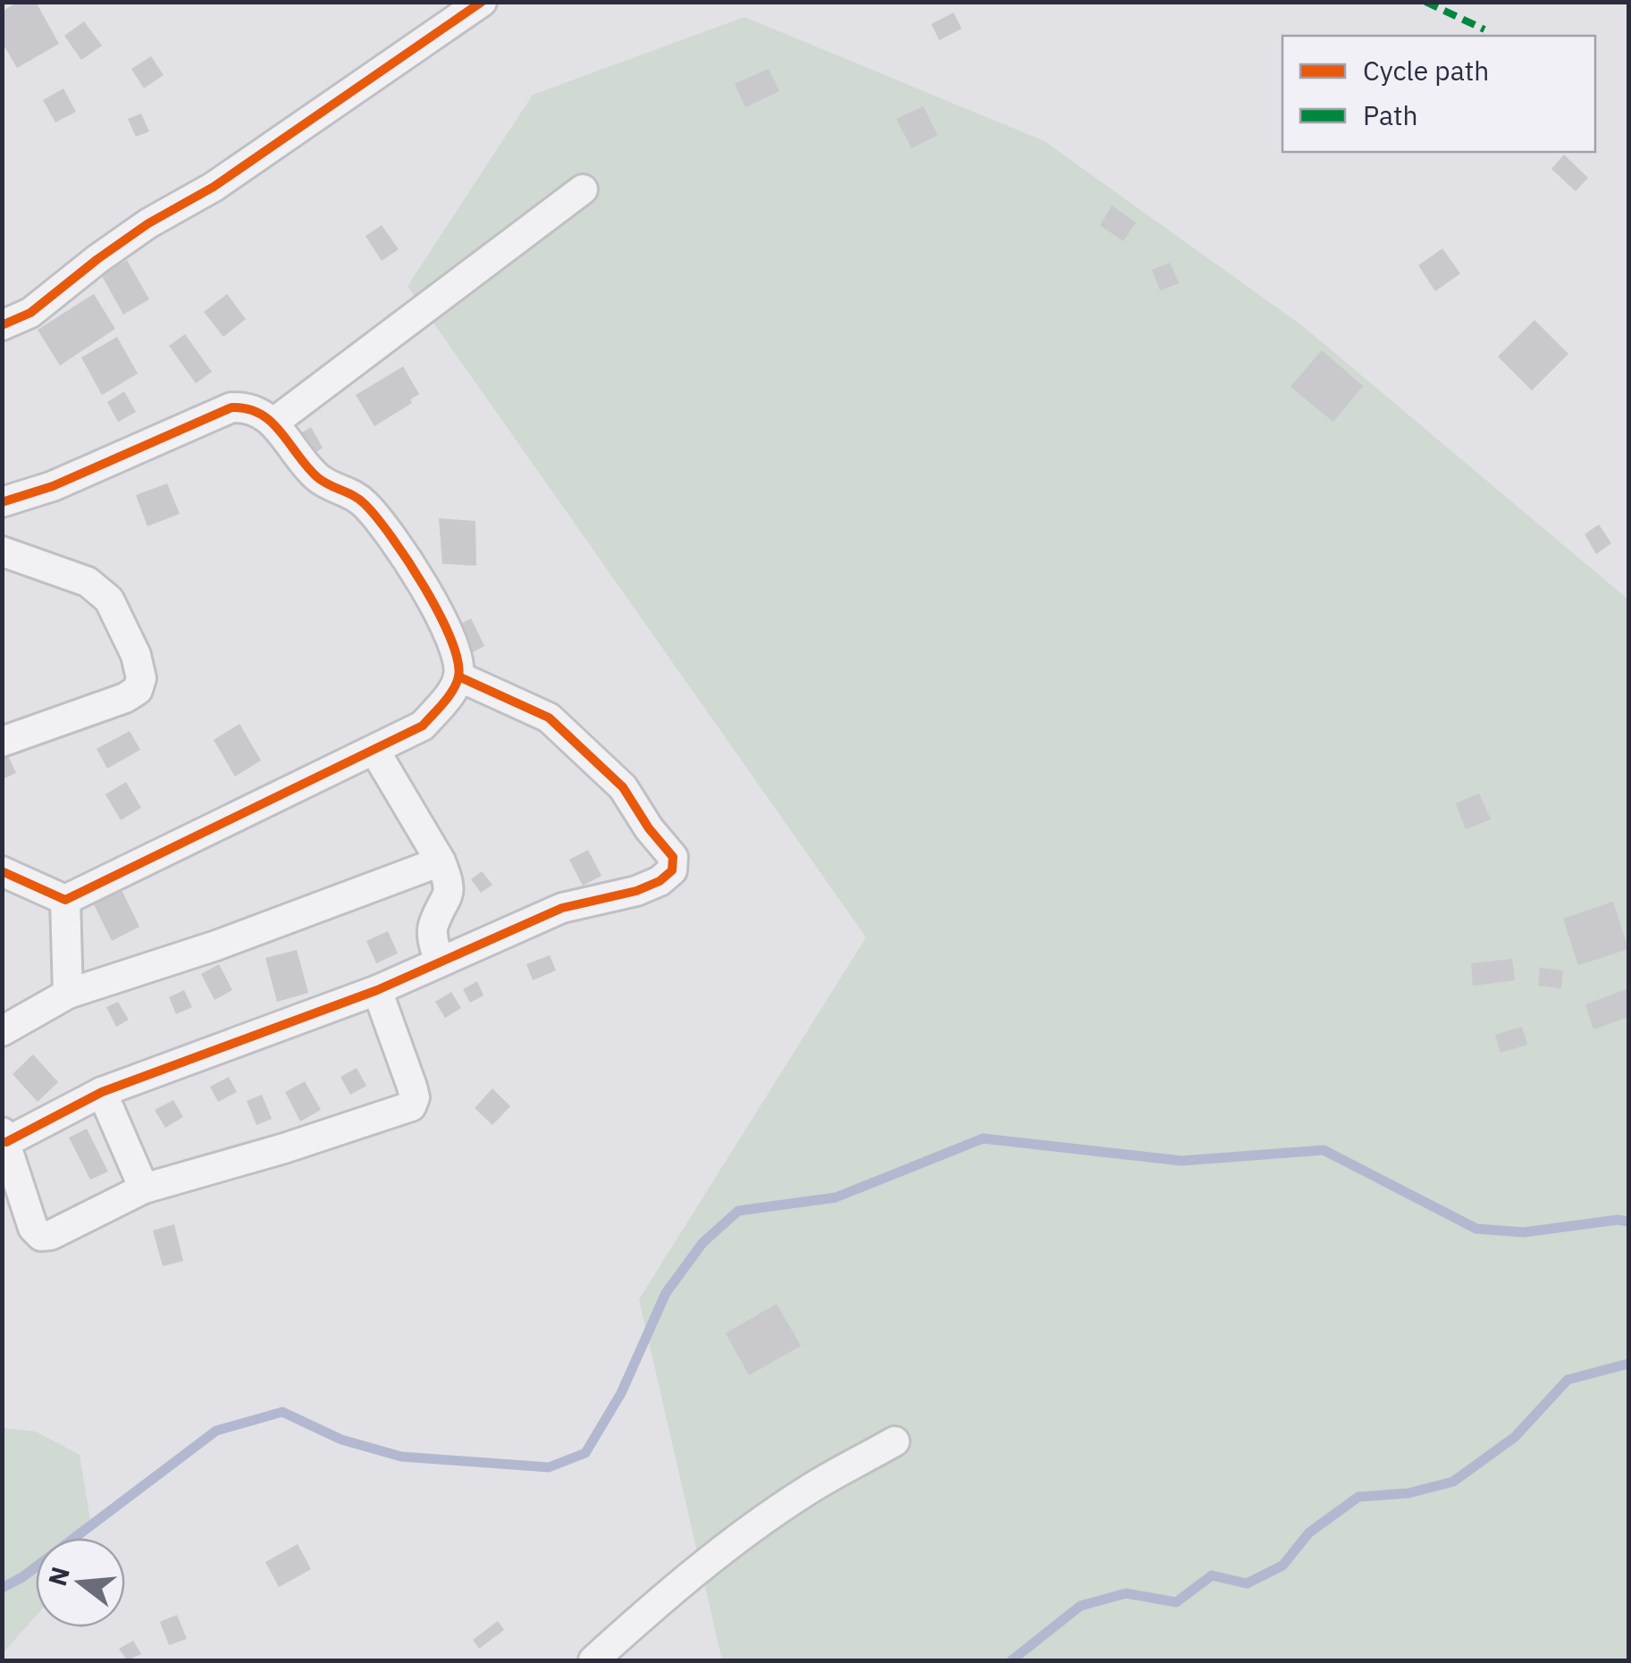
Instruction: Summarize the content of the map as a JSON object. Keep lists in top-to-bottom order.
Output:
{
  "legend": ["Cycle path", "Path"],
  "north": "left"
}
